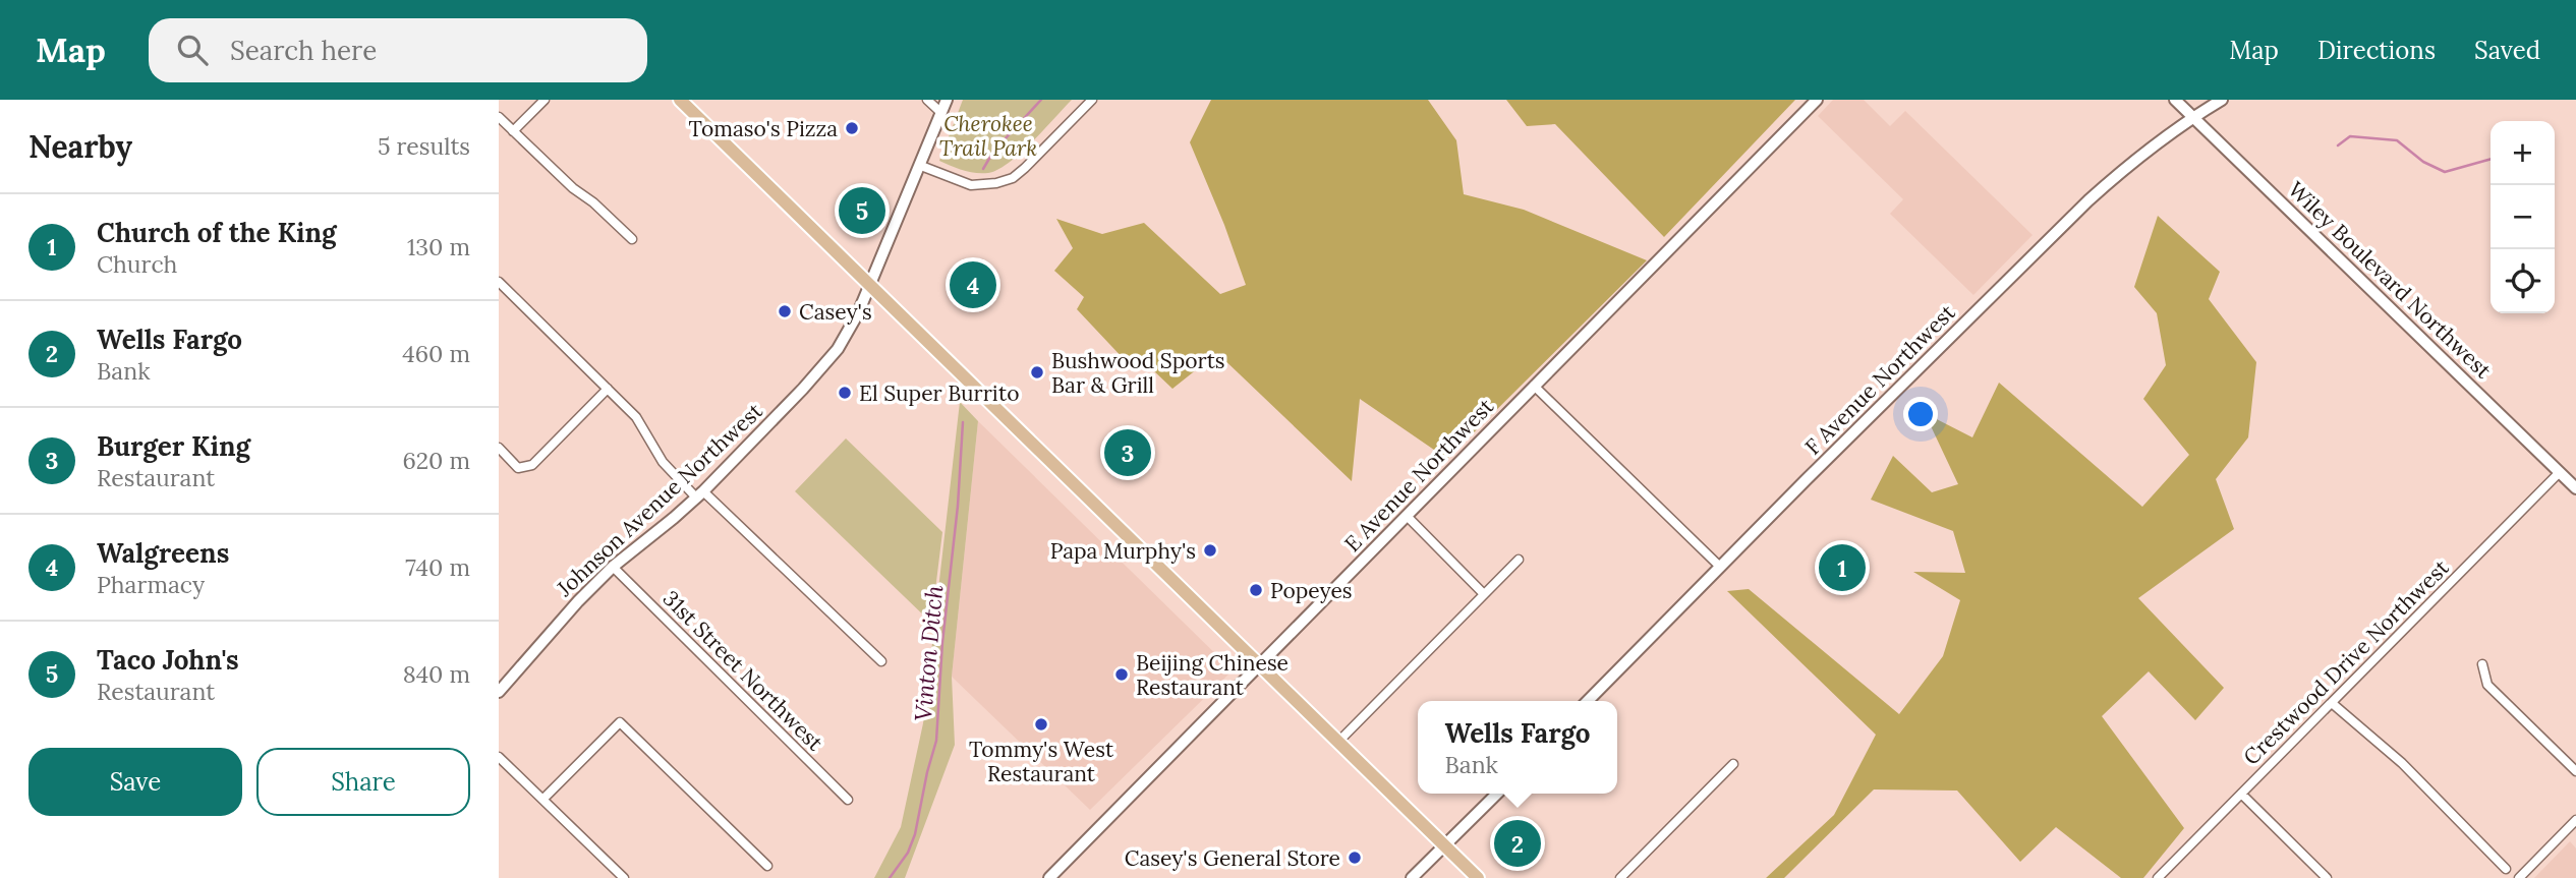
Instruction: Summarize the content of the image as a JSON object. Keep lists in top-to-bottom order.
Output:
{
  "streets": {
    "street": [
      "Wiley Boulevard Northwest",
      "F Avenue Northwest",
      "E Avenue Northwest",
      "Johnson Avenue Northwest",
      "Crestwood Drive Northwest",
      "31st Street Northwest"
    ]
  },
  "crossings": [
    ["Wiley Boulevard Northwest", "F Avenue Northwest"],
    ["Wiley Boulevard Northwest", "Crestwood Drive Northwest"],
    ["Johnson Avenue Northwest", "31st Street Northwest"]
  ],
  "water": ["Vinton Ditch"],
  "parks": ["Cherokee Trail Park"],
  "places": [
    "Tomaso's Pizza",
    "Casey's",
    "Bushwood Sports Bar & Grill",
    "El Super Burrito",
    "Papa Murphy's",
    "Popeyes",
    "Beijing Chinese Restaurant",
    "Tommy's West Restaurant",
    "Casey's General Store"
  ],
  "page": {
    "header": "Map",
    "search": "Search here",
    "nav": ["Map", "Directions", "Saved"],
    "heading": ["Nearby", "5 results"],
    "map_buttons": ["+", "−"],
    "pins": [
      "5",
      "4",
      "3",
      "1",
      "2"
    ],
    "list": [
      {
        "mark": "1",
        "name": "Church of the King",
        "note": "Church",
        "value": "130 m"
      },
      {
        "mark": "2",
        "name": "Wells Fargo",
        "note": "Bank",
        "value": "460 m"
      },
      {
        "mark": "3",
        "name": "Burger King",
        "note": "Restaurant",
        "value": "620 m"
      },
      {
        "mark": "4",
        "name": "Walgreens",
        "note": "Pharmacy",
        "value": "740 m"
      },
      {
        "mark": "5",
        "name": "Taco John's",
        "note": "Restaurant",
        "value": "840 m"
      }
    ],
    "popup": ["Wells Fargo", "Bank"],
    "buttons": ["Save", "Share"]
  }
}
